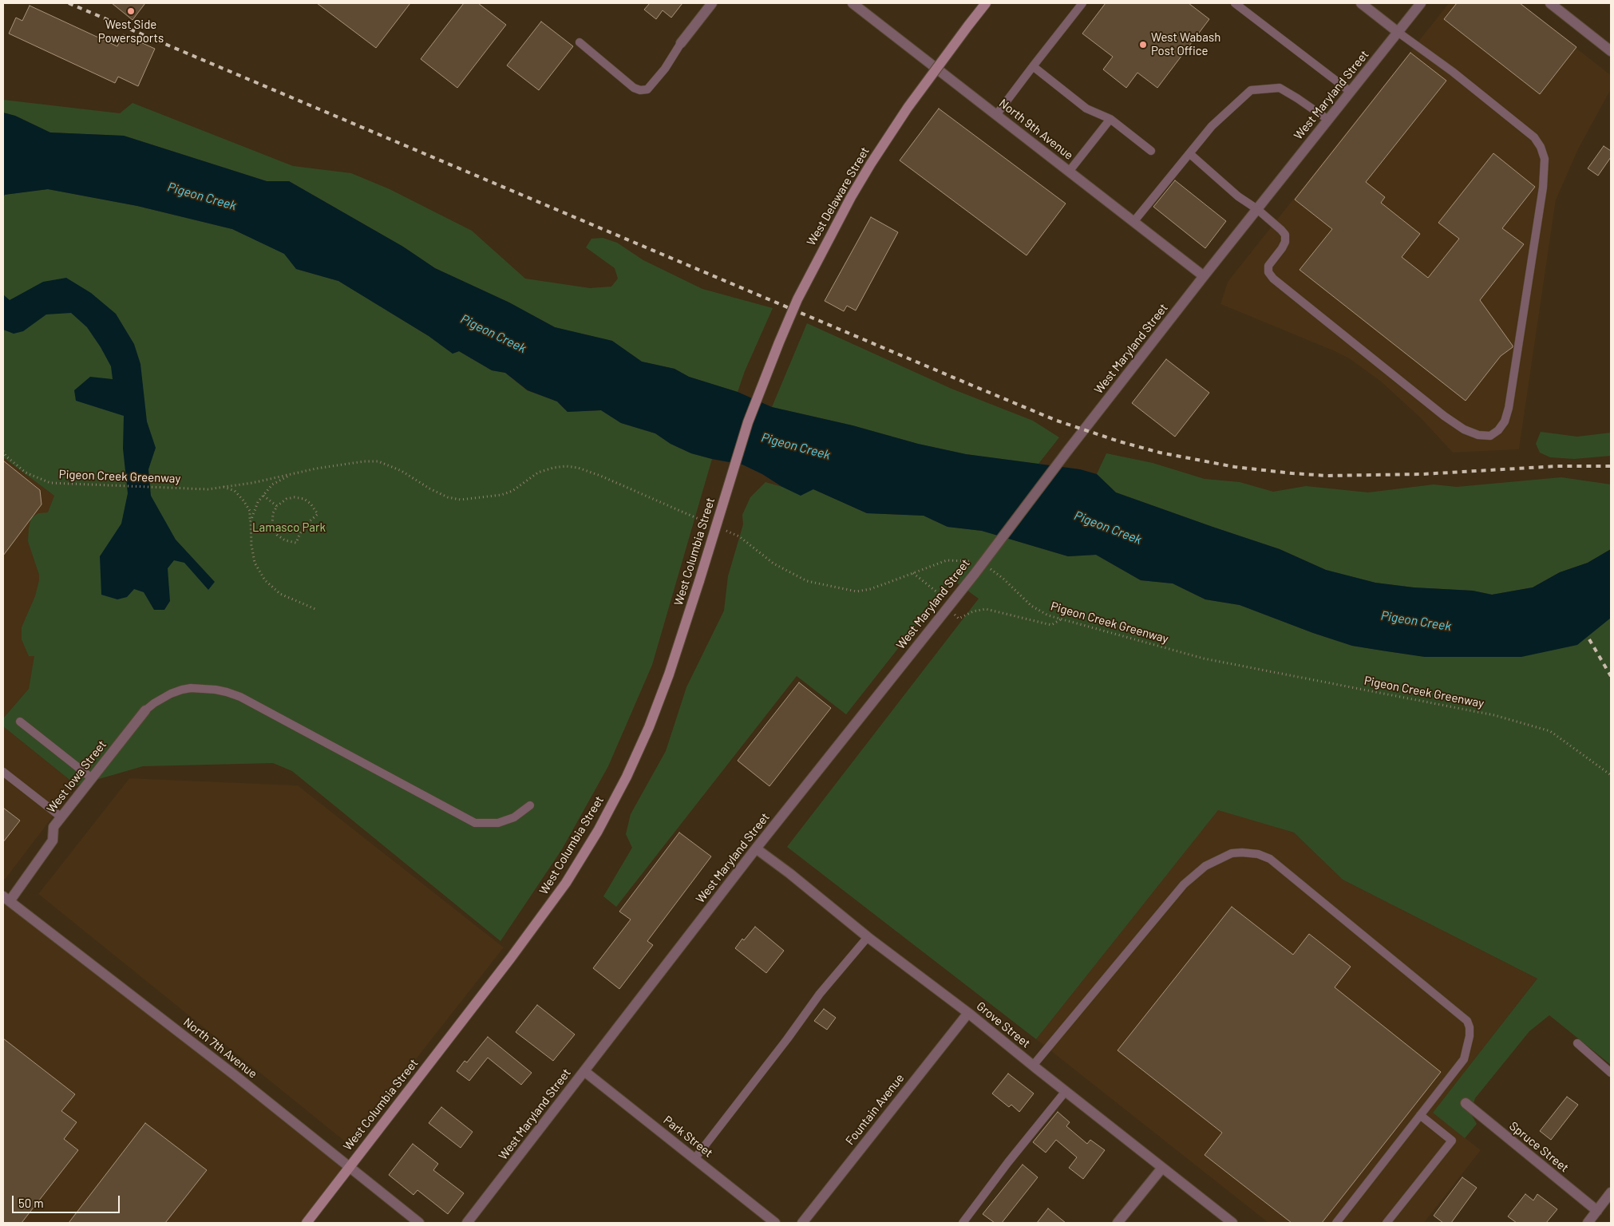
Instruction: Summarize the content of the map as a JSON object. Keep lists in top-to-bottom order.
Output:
{
  "streets": {
    "main road": ["West Delaware Street", "West Columbia Street"],
    "street": [
      "West Maryland Street",
      "North 9th Avenue",
      "West Iowa Street",
      "Grove Street",
      "North 7th Avenue",
      "Fountain Avenue",
      "Park Street",
      "Spruce Street"
    ],
    "path": ["Pigeon Creek Greenway"]
  },
  "crossings": [
    ["West Maryland Street", "North 9th Avenue"],
    ["West Maryland Street", "Grove Street"],
    ["West Maryland Street", "Park Street"],
    ["West Delaware Street", "West Columbia Street"],
    ["West Columbia Street", "North 7th Avenue"],
    ["West Iowa Street", "North 7th Avenue"],
    ["Grove Street", "Fountain Avenue"]
  ],
  "water": ["Pigeon Creek"],
  "parks": ["Lamasco Park"],
  "places": ["West Side Powersports", "West Wabash Post Office"],
  "scale_bar": "50 m"
}
